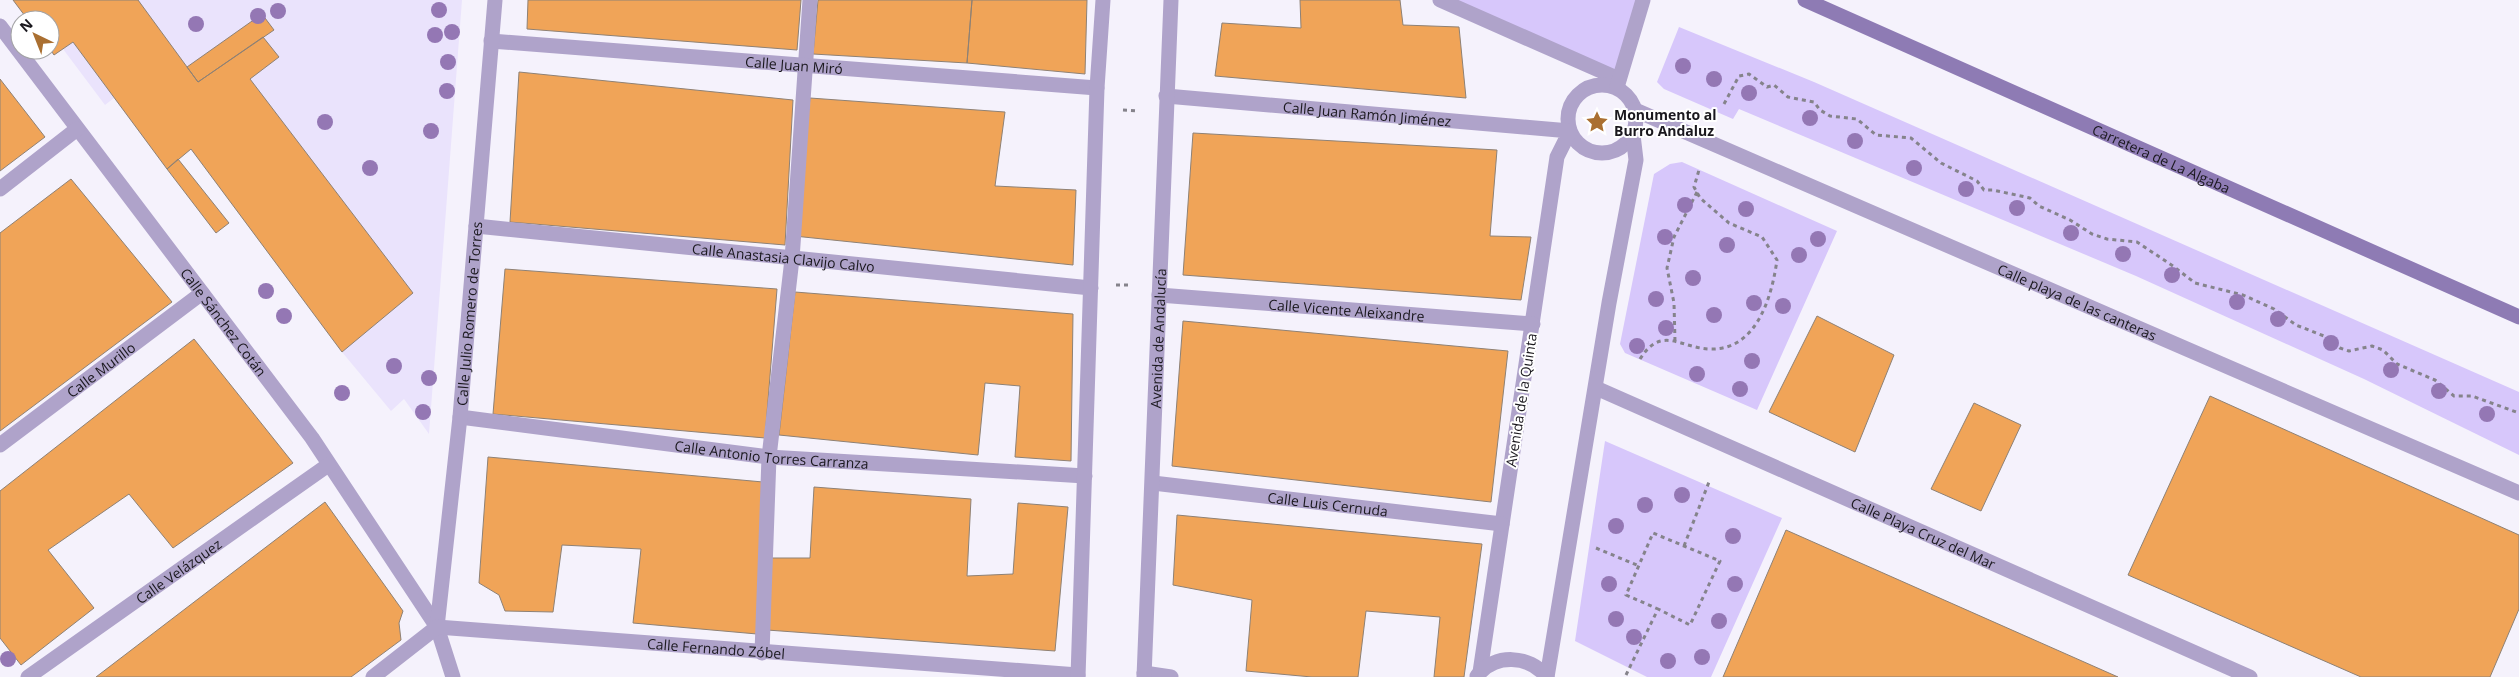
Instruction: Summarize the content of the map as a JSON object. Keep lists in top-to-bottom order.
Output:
{
  "streets": {
    "main road": ["Carretera de La Algaba"],
    "street": [
      "Calle Juan Miró",
      "Calle Juan Ramón Jiménez",
      "Calle Anastasia Clavijo Calvo",
      "Calle playa de las canteras",
      "Calle Vicente Aleixandre",
      "Calle Julio Romero de Torres",
      "Calle Sánchez Cotán",
      "Avenida de Andalucía",
      "Calle Murillo",
      "Avenida de la Quinta",
      "Calle Antonio Torres Carranza",
      "Calle Luis Cernuda",
      "Calle Playa Cruz del Mar",
      "Calle Velázquez",
      "Calle Fernando Zóbel"
    ]
  },
  "crossings": [
    ["Calle Juan Miró", "Calle Julio Romero de Torres"],
    ["Calle Juan Ramón Jiménez", "Calle playa de las canteras"],
    ["Calle Juan Ramón Jiménez", "Avenida de Andalucía"],
    ["Calle Juan Ramón Jiménez", "Avenida de la Quinta"],
    ["Calle Anastasia Clavijo Calvo", "Calle Julio Romero de Torres"],
    ["Calle playa de las canteras", "Avenida de la Quinta"],
    ["Calle Vicente Aleixandre", "Avenida de Andalucía"],
    ["Calle Vicente Aleixandre", "Avenida de la Quinta"],
    ["Calle Julio Romero de Torres", "Calle Sánchez Cotán"],
    ["Calle Julio Romero de Torres", "Calle Antonio Torres Carranza"],
    ["Calle Julio Romero de Torres", "Calle Fernando Zóbel"],
    ["Calle Sánchez Cotán", "Calle Murillo"],
    ["Calle Sánchez Cotán", "Calle Velázquez"],
    ["Calle Sánchez Cotán", "Calle Fernando Zóbel"],
    ["Avenida de Andalucía", "Calle Luis Cernuda"],
    ["Avenida de la Quinta", "Calle Luis Cernuda"]
  ],
  "places": {
    "place": ["Monumento al Burro Andaluz"]
  },
  "north": "top left"
}
